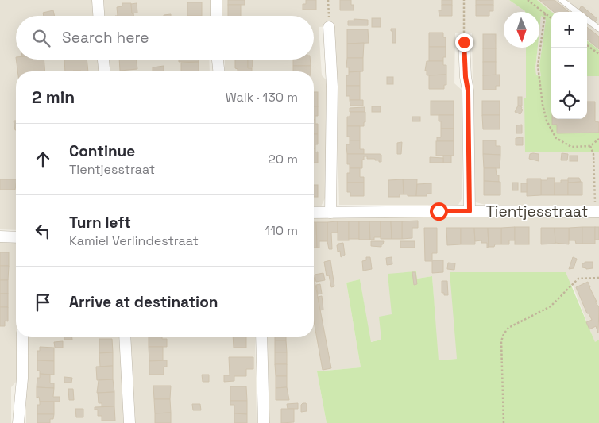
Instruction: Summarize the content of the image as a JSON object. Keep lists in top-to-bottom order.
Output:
{
  "streets": {
    "street": ["Tientjesstraat"]
  },
  "north": "bottom",
  "page": {
    "map_buttons": ["+", "−"],
    "search": "Search here",
    "heading": ["2 min", "Walk · 130 m"],
    "list": [
      ["Continue", "Tientjesstraat", "20 m"],
      ["Turn left", "Kamiel Verlindestraat", "110 m"],
      "Arrive at destination"
    ]
  }
}
